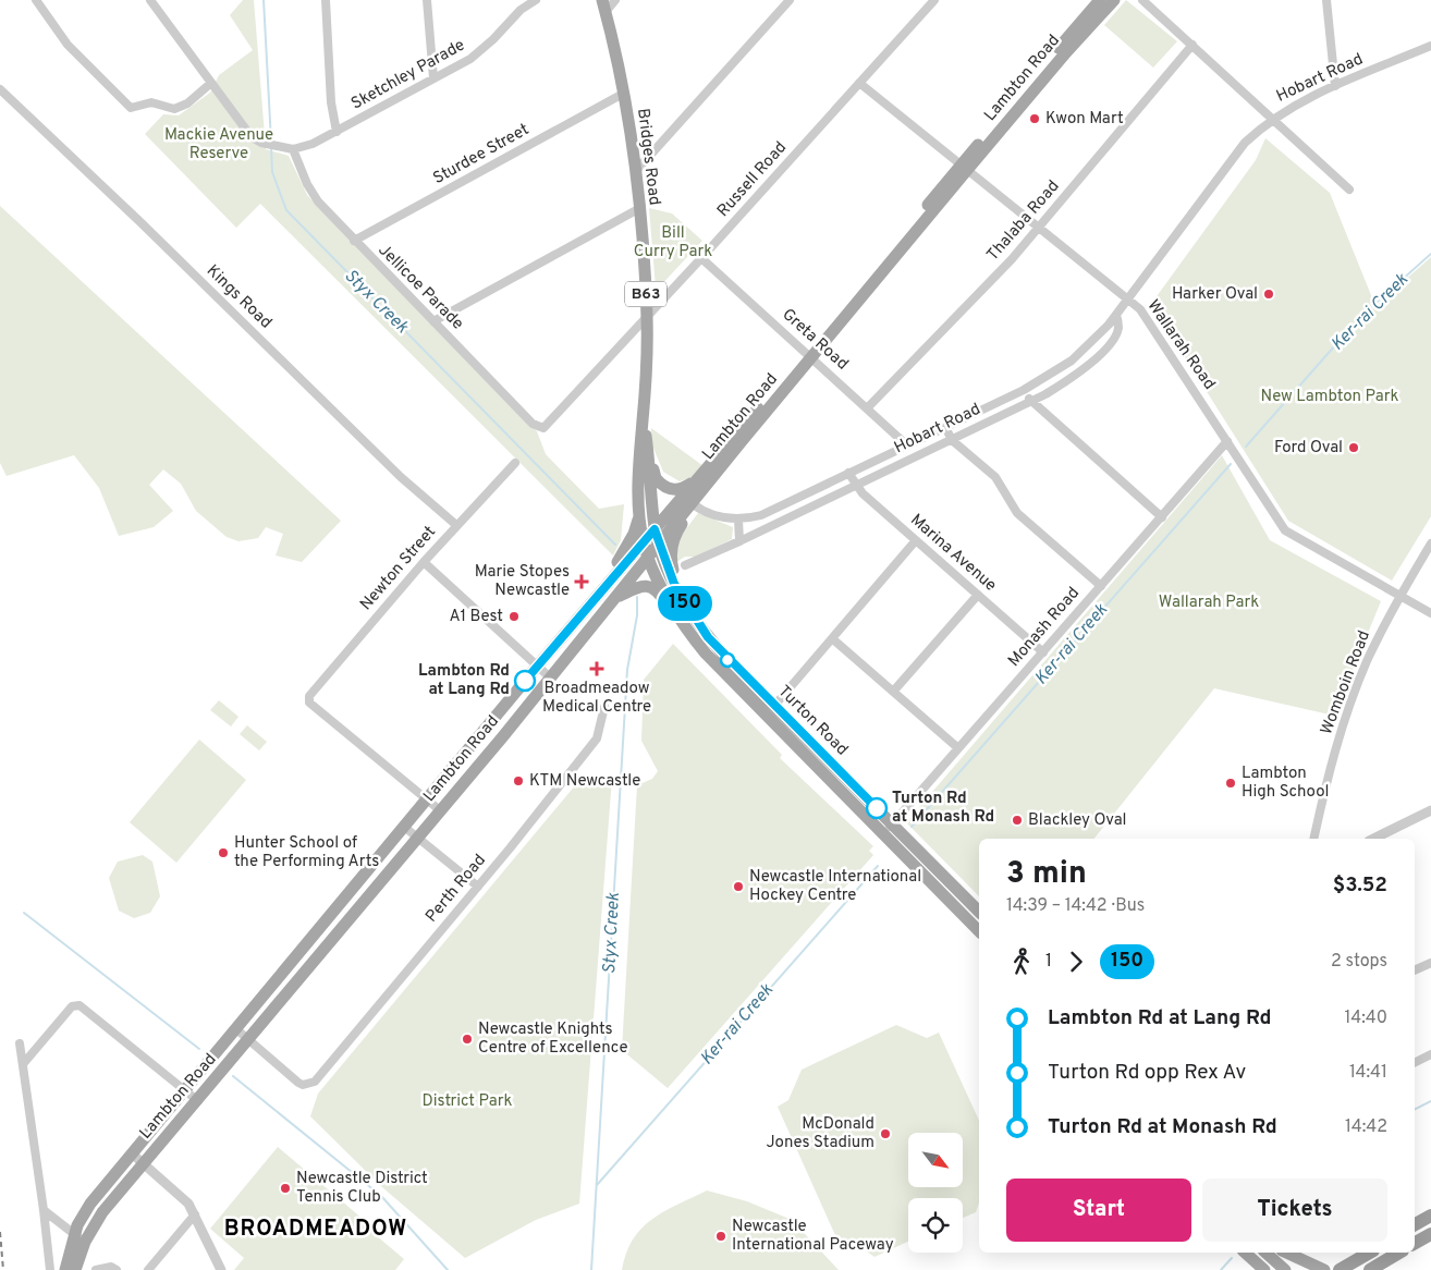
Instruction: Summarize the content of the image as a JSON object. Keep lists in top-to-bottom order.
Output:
{
  "streets": {
    "main road": [
      "Lambton Road",
      "Bridges Road",
      "B63",
      "Turton Road"
    ],
    "street": [
      "Sketchley Parade",
      "Hobart Road",
      "Sturdee Street",
      "Russell Road",
      "Thalaba Road",
      "Jellicoe Parade",
      "Kings Road",
      "Greta Road",
      "Wallarah Road",
      "Marina Avenue",
      "Newton Street",
      "Monash Road",
      "Womboin Road",
      "Perth Road"
    ]
  },
  "crossings": [
    ["Sketchley Parade", "Jellicoe Parade"],
    ["Lambton Road", "Hobart Road"],
    ["Lambton Road", "Bridges Road"],
    ["Lambton Road", "Greta Road"],
    ["Lambton Road", "Wallarah Road"],
    ["Lambton Road", "Newton Street"],
    ["Lambton Road", "Turton Road"],
    ["Lambton Road", "Perth Road"],
    ["Hobart Road", "Greta Road"],
    ["Hobart Road", "Wallarah Road"],
    ["Hobart Road", "Marina Avenue"],
    ["Sturdee Street", "Bridges Road"],
    ["Sturdee Street", "Jellicoe Parade"],
    ["Bridges Road", "Russell Road"],
    ["Bridges Road", "Turton Road"],
    ["Russell Road", "Jellicoe Parade"],
    ["Russell Road", "Greta Road"],
    ["Russell Road", "Wallarah Road"],
    ["Thalaba Road", "Greta Road"],
    ["Thalaba Road", "Wallarah Road"],
    ["Kings Road", "Newton Street"],
    ["Wallarah Road", "Monash Road"],
    ["Wallarah Road", "Womboin Road"],
    ["Marina Avenue", "Monash Road"],
    ["Monash Road", "Turton Road"]
  ],
  "districts": ["BROADMEADOW"],
  "water": ["Styx Creek", "Ker-rai Creek"],
  "parks": [
    "Mackie Avenue Reserve",
    "Bill Curry Park",
    "New Lambton Park",
    "Wallarah Park",
    "District Park"
  ],
  "places": {
    "other": [
      "Kwon Mart",
      "Harker Oval",
      "Ford Oval",
      "A1 Best",
      "Lambton Rd at Lang Rd",
      "KTM Newcastle",
      "Lambton High School",
      "Turton Rd at Monash Rd",
      "Blackley Oval",
      "Hunter School of the Performing Arts",
      "Newcastle International Hockey Centre",
      "Newcastle Knights Centre of Excellence",
      "McDonald Jones Stadium",
      "Newcastle District Tennis Club",
      "Newcastle International Paceway"
    ],
    "health": ["Marie Stopes Newcastle", "Broadmeadow Medical Centre"]
  },
  "lines": ["bus line 150"],
  "north": "bottom right",
  "page": {
    "on_map": "150",
    "heading": ["3 min", "14:39 – 14:42 · Bus", "$3.52"],
    "legs": ["1", "150", "2 stops"],
    "list": [
      {
        "name": "Lambton Rd at Lang Rd",
        "value": "14:40"
      },
      {
        "name": "Turton Rd opp Rex Av",
        "value": "14:41"
      },
      {
        "name": "Turton Rd at Monash Rd",
        "value": "14:42"
      }
    ],
    "buttons": ["Start", "Tickets"]
  }
}
